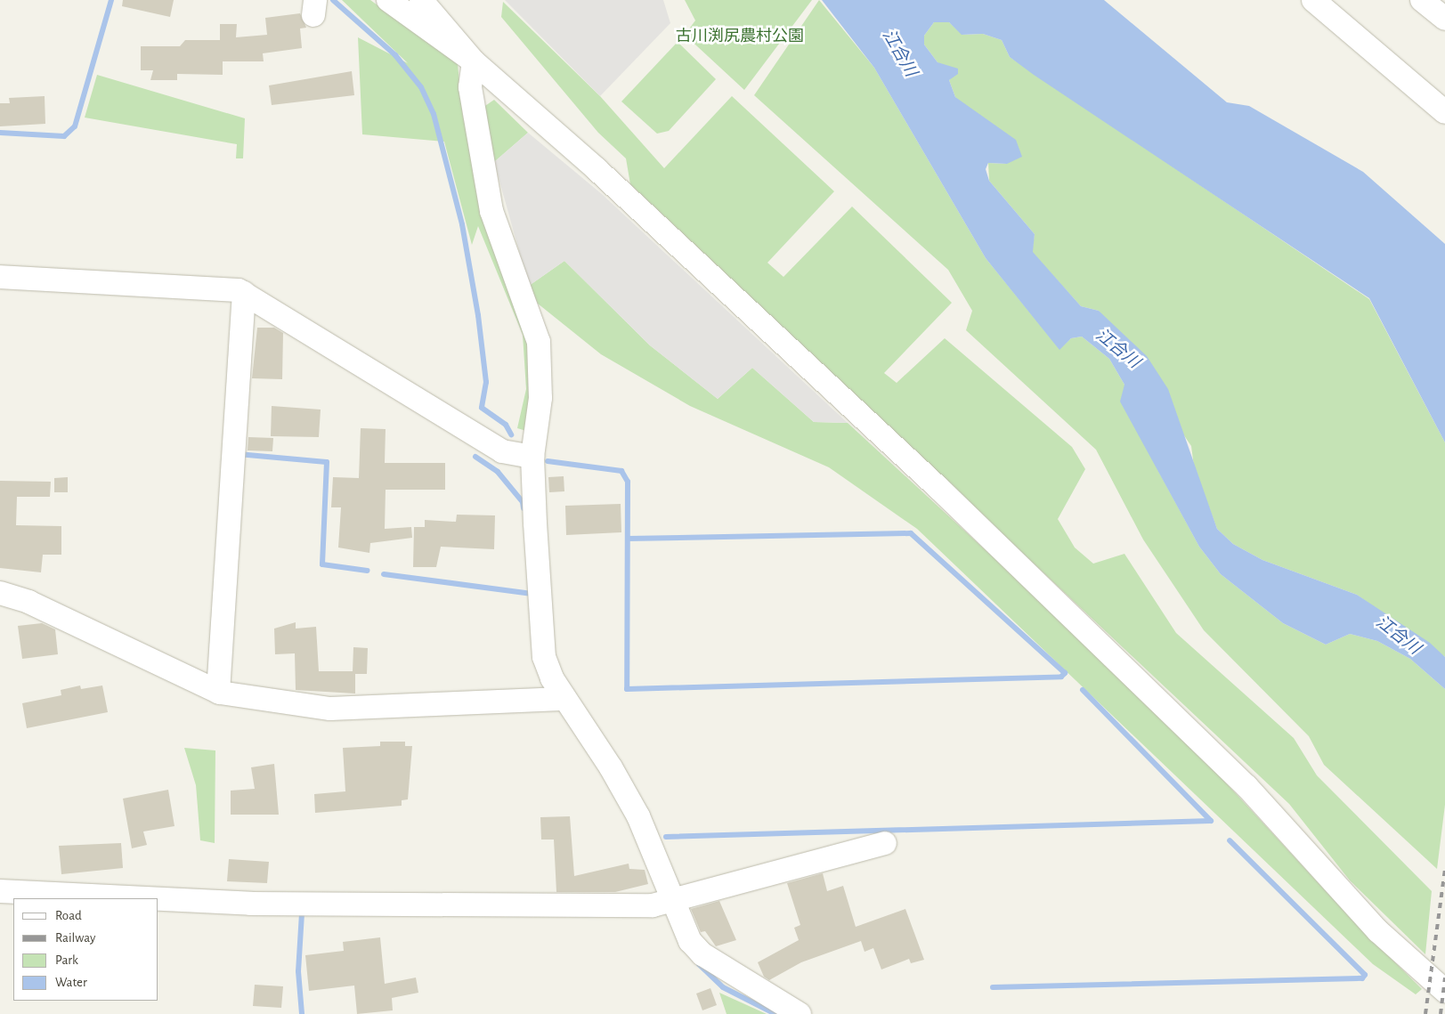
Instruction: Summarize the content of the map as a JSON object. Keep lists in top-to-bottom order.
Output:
{
  "water": ["江合川"],
  "parks": ["古川渕尻農村公園"],
  "legend": [
    "Road",
    "Railway",
    "Park",
    "Water"
  ]
}
